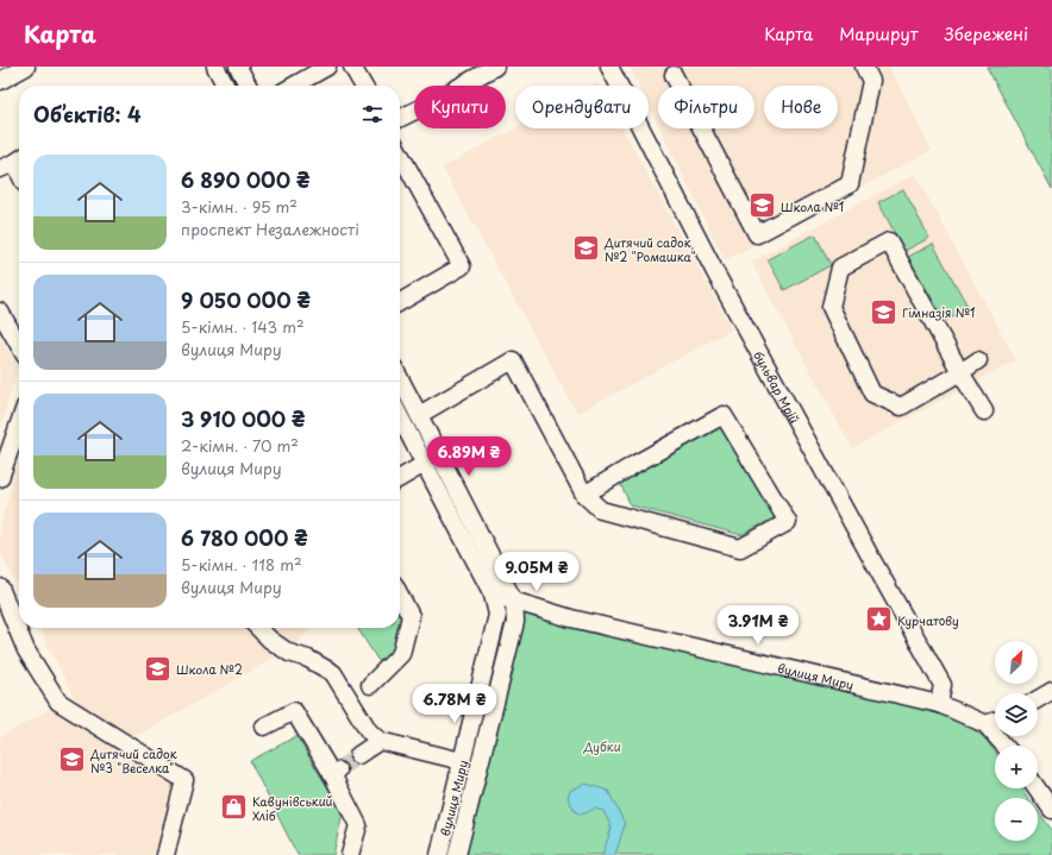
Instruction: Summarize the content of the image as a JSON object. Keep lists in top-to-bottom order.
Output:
{
  "streets": {
    "street": ["бульвар Мрій", "вулиця Миру"]
  },
  "crossings": [
    ["бульвар Мрій", "вулиця Миру"]
  ],
  "parks": ["Дубки"],
  "places": {
    "school or university": [
      "Школа №1",
      "Дитячий садок №2 \"Ромашка\"",
      "Гімназія №1",
      "Школа №2",
      "Дитячий садок №3 \"Веселка\""
    ],
    "place": ["Курчатову"],
    "shop": ["Кавунівський Хліб"]
  },
  "north": "top right",
  "page": {
    "header": "Карта",
    "nav": ["Карта", "Маршрут", "Збережені"],
    "chip": [
      "Купити",
      "Орендувати",
      "Фільтри",
      "Нове"
    ],
    "heading": "Об’єктів: 4",
    "list": [
      {
        "name": "6 890 000 ₴",
        "note": "3-кімн. · 95 m² · проспект Незалежності"
      },
      {
        "name": "9 050 000 ₴",
        "note": "5-кімн. · 143 m² · вулиця Миру"
      },
      {
        "name": "3 910 000 ₴",
        "note": "2-кімн. · 70 m² · вулиця Миру"
      },
      {
        "name": "6 780 000 ₴",
        "note": "5-кімн. · 118 m² · вулиця Миру"
      }
    ],
    "price": [
      "6.89M ₴",
      "9.05M ₴",
      "3.91M ₴",
      "6.78M ₴"
    ],
    "map_buttons": ["+", "−"]
  }
}
